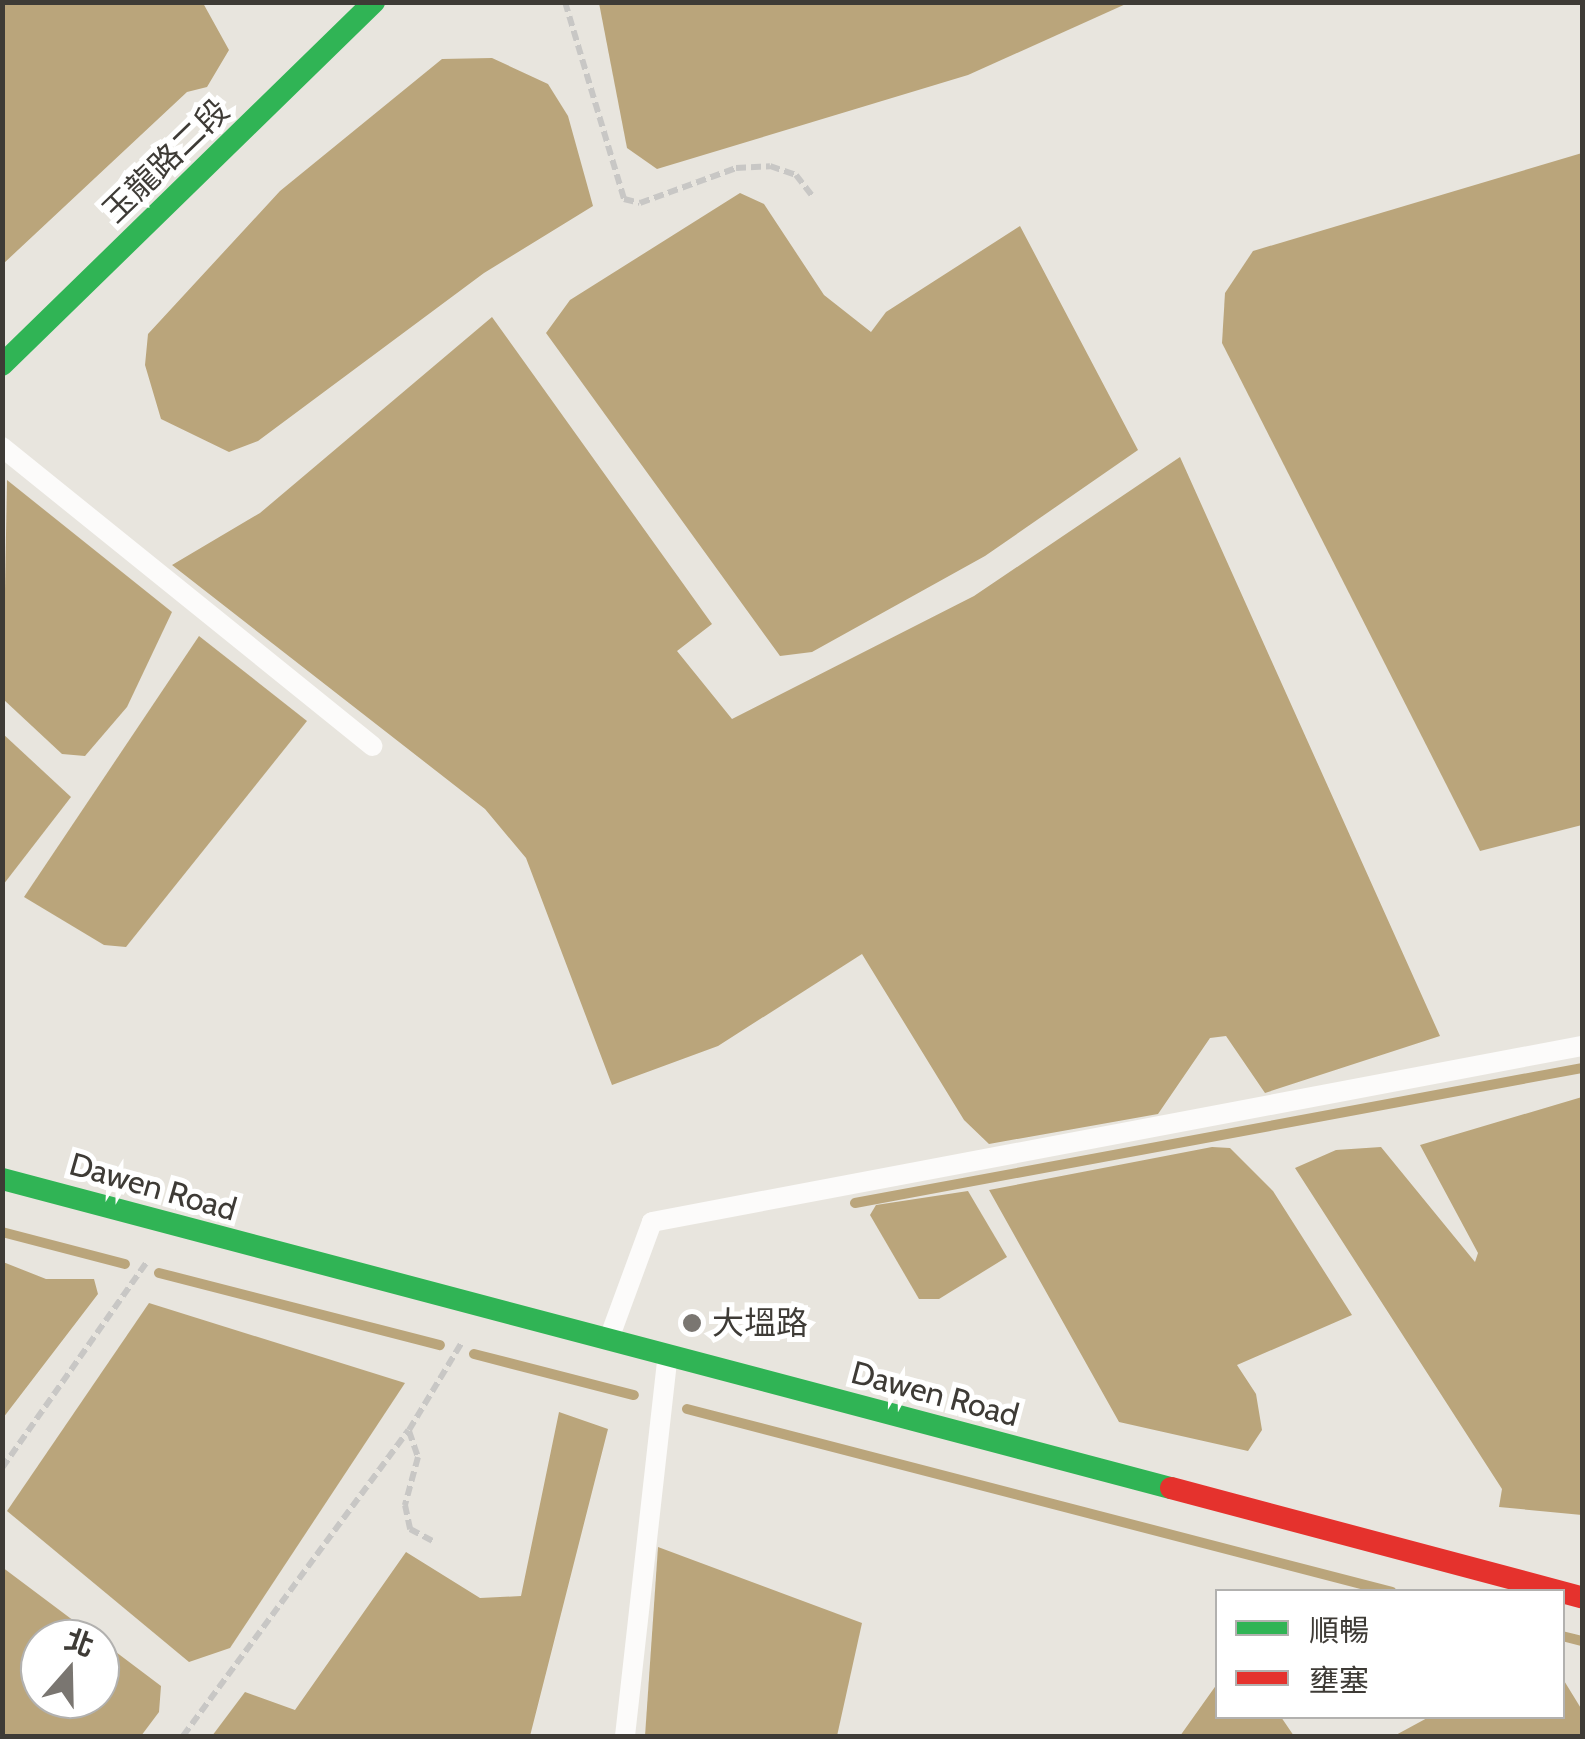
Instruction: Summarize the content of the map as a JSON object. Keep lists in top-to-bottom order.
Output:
{
  "streets": {
    "street": ["玉龍路二段", "Dawen Road"]
  },
  "places": ["大塭路"],
  "legend": ["順暢", "壅塞"],
  "north": "top"
}
